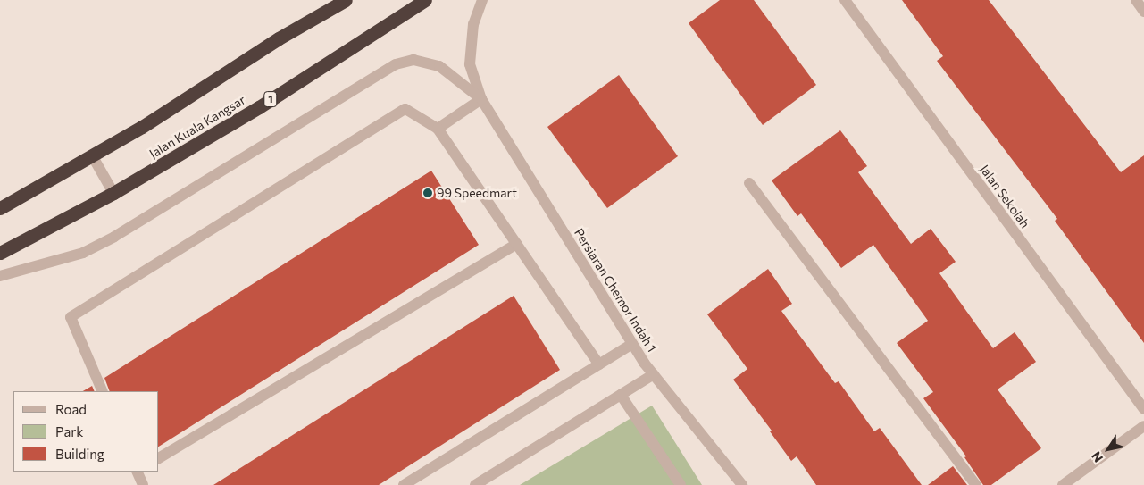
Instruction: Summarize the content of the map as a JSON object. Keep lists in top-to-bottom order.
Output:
{
  "streets": {
    "highway": ["1", "Jalan Kuala Kangsar"],
    "street": ["Jalan Sekolah", "Persiaran Chemor Indah 1"]
  },
  "places": ["99 Speedmart"],
  "legend": ["Road", "Park", "Building"],
  "north": "bottom left"
}
